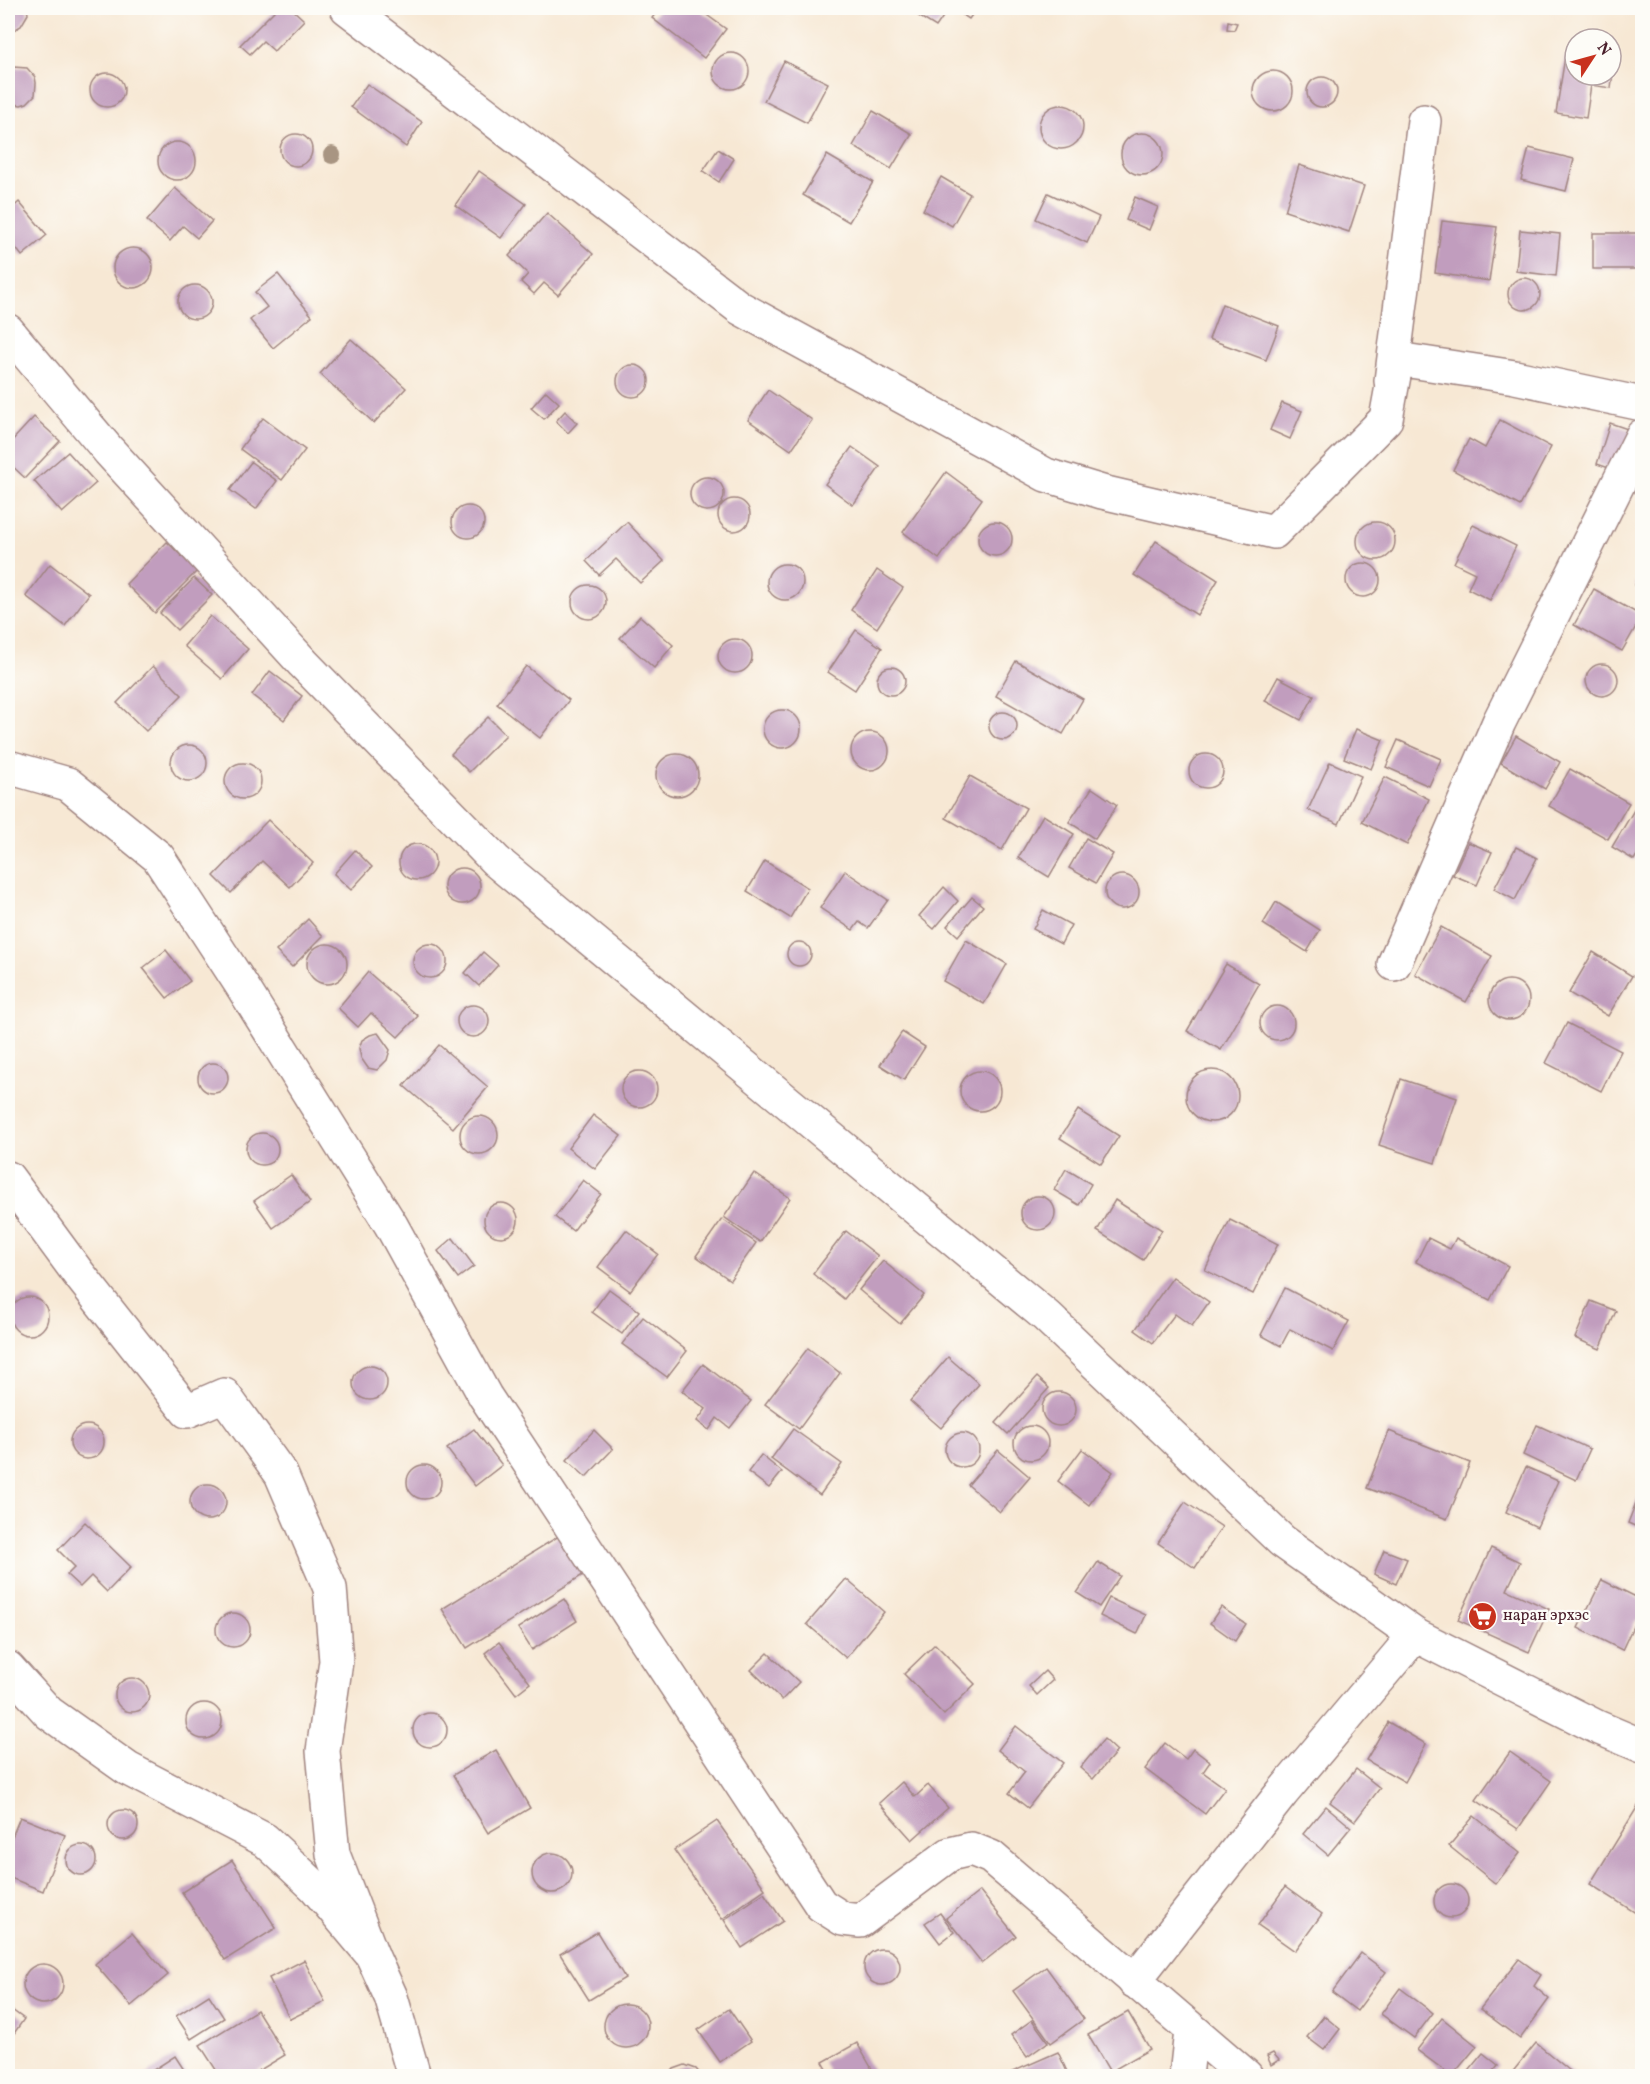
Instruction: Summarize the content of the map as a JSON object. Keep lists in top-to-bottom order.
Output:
{
  "places": {
    "supermarket": ["наран эрхэс"]
  },
  "north": "top right"
}
